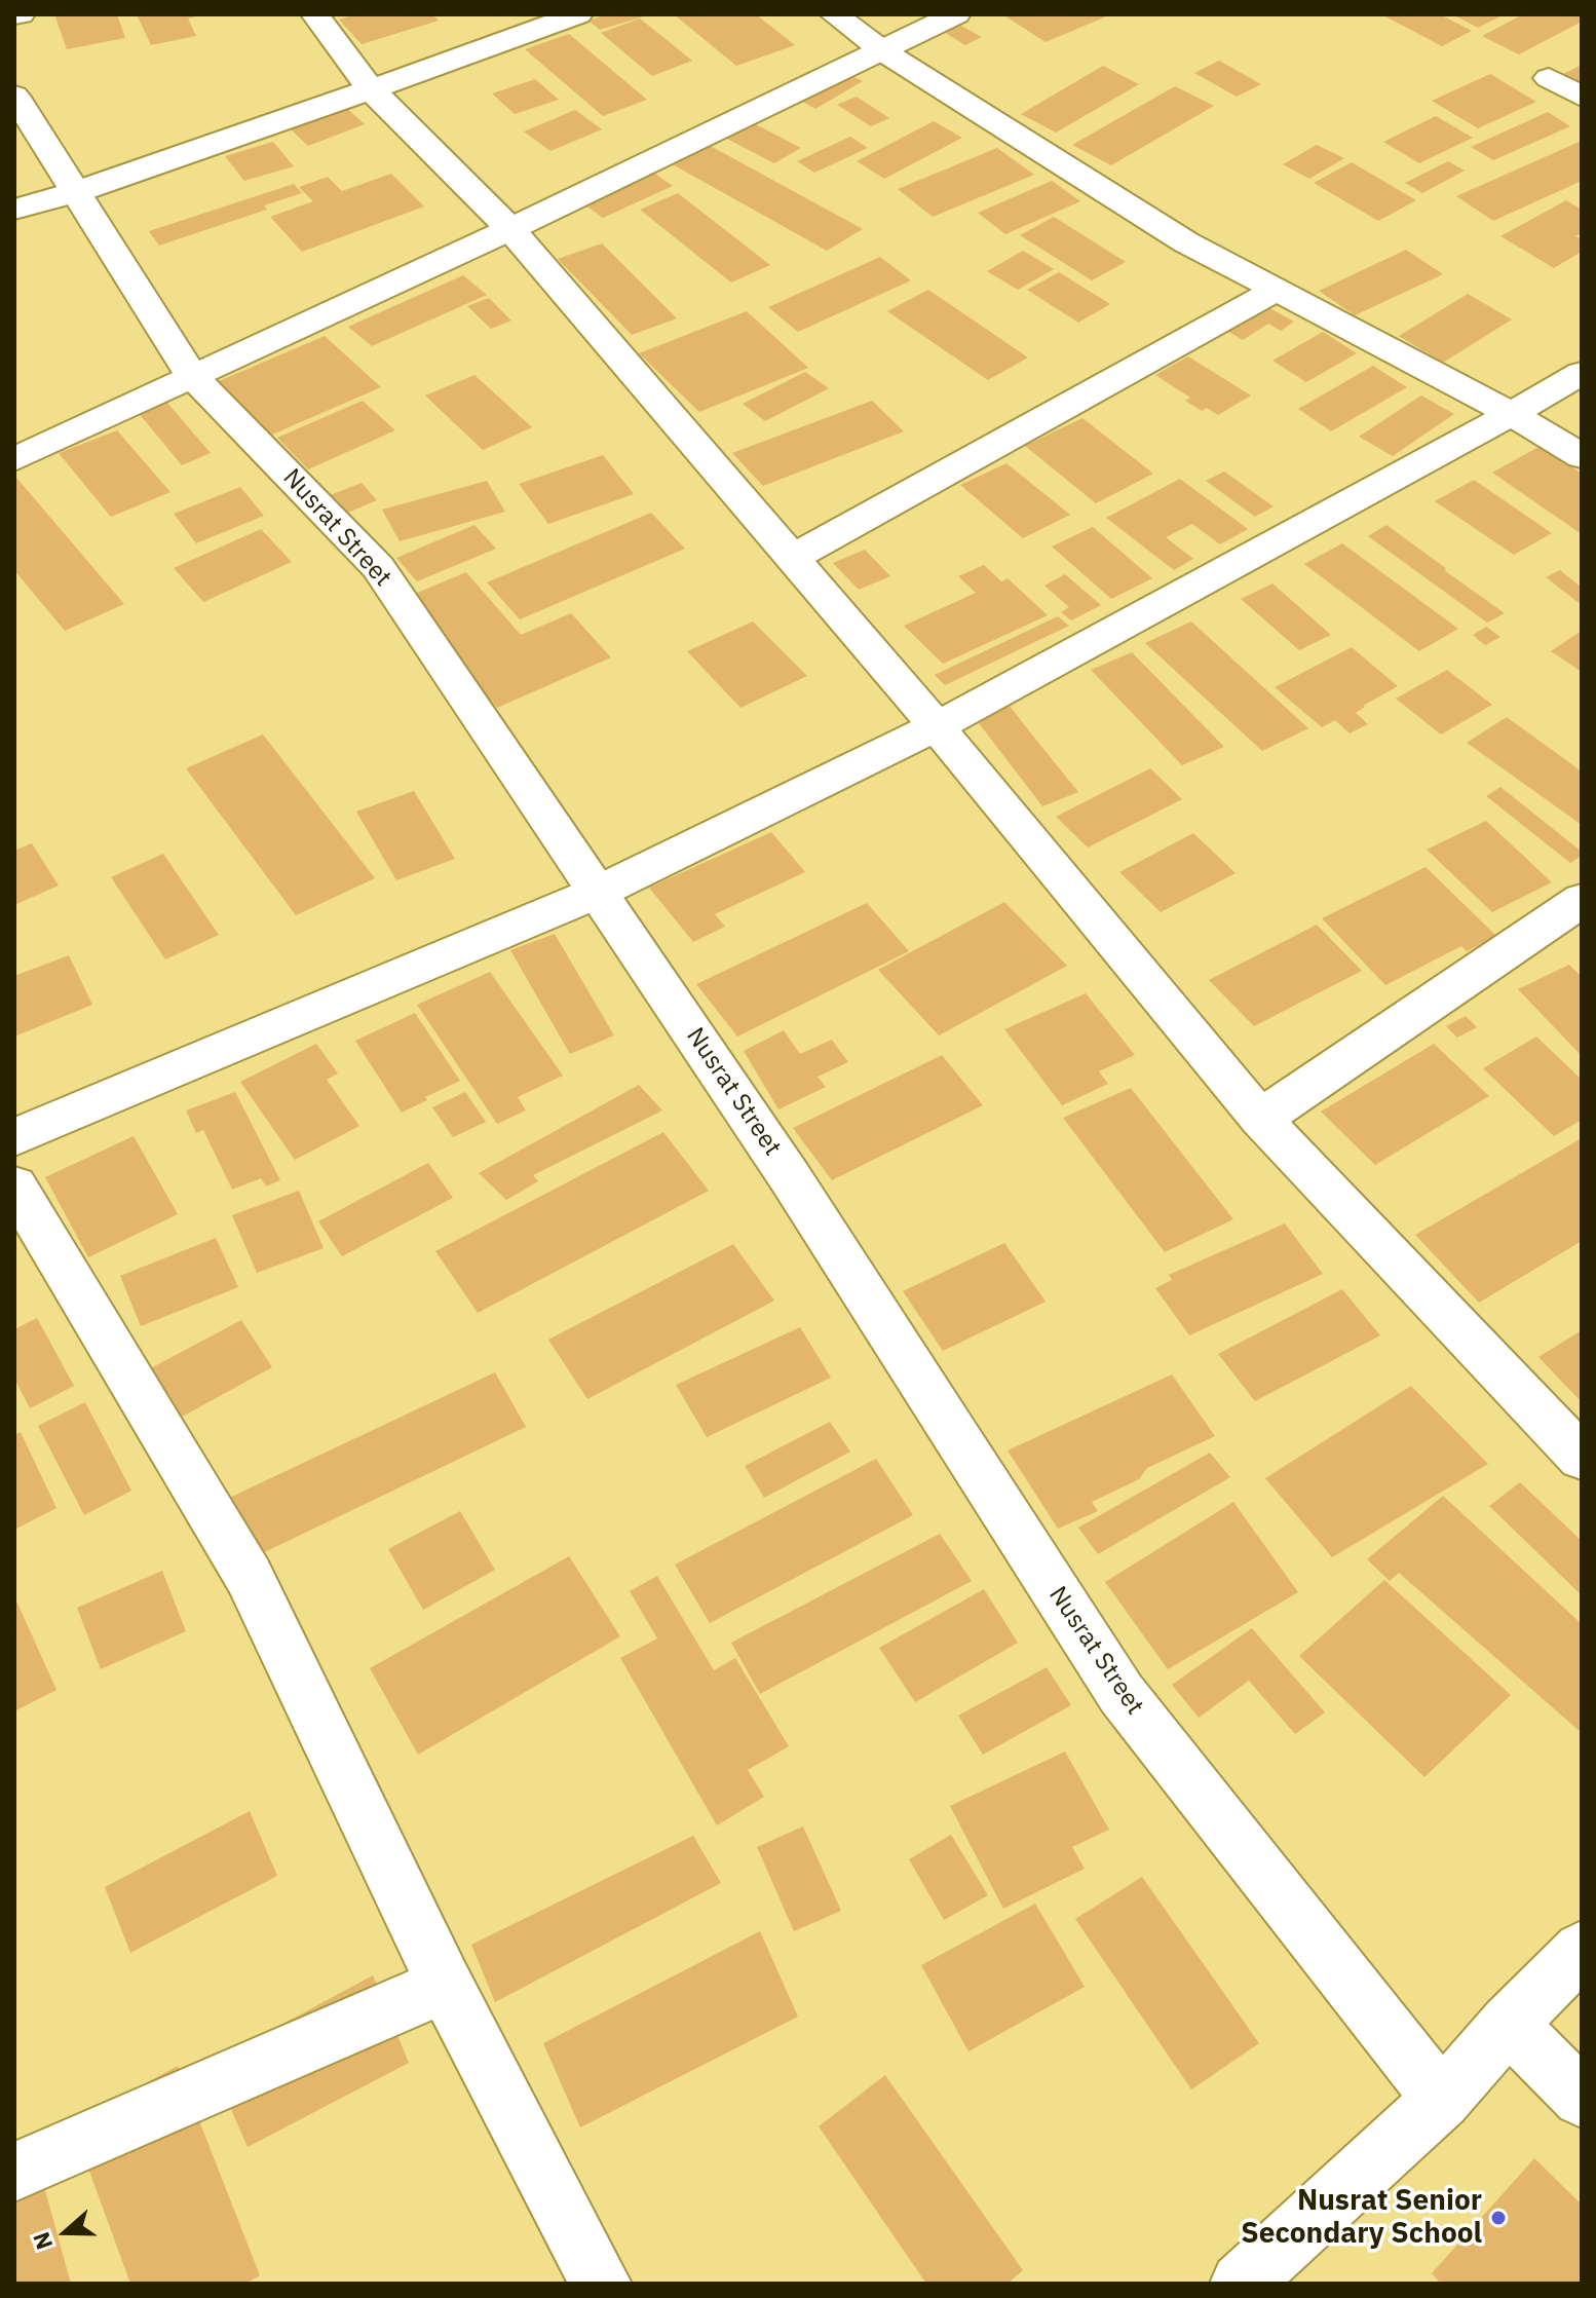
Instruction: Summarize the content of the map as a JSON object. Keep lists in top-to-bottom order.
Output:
{
  "streets": {
    "street": ["Nusrat Street"]
  },
  "places": ["Nusrat Senior Secondary School"],
  "north": "left"
}
